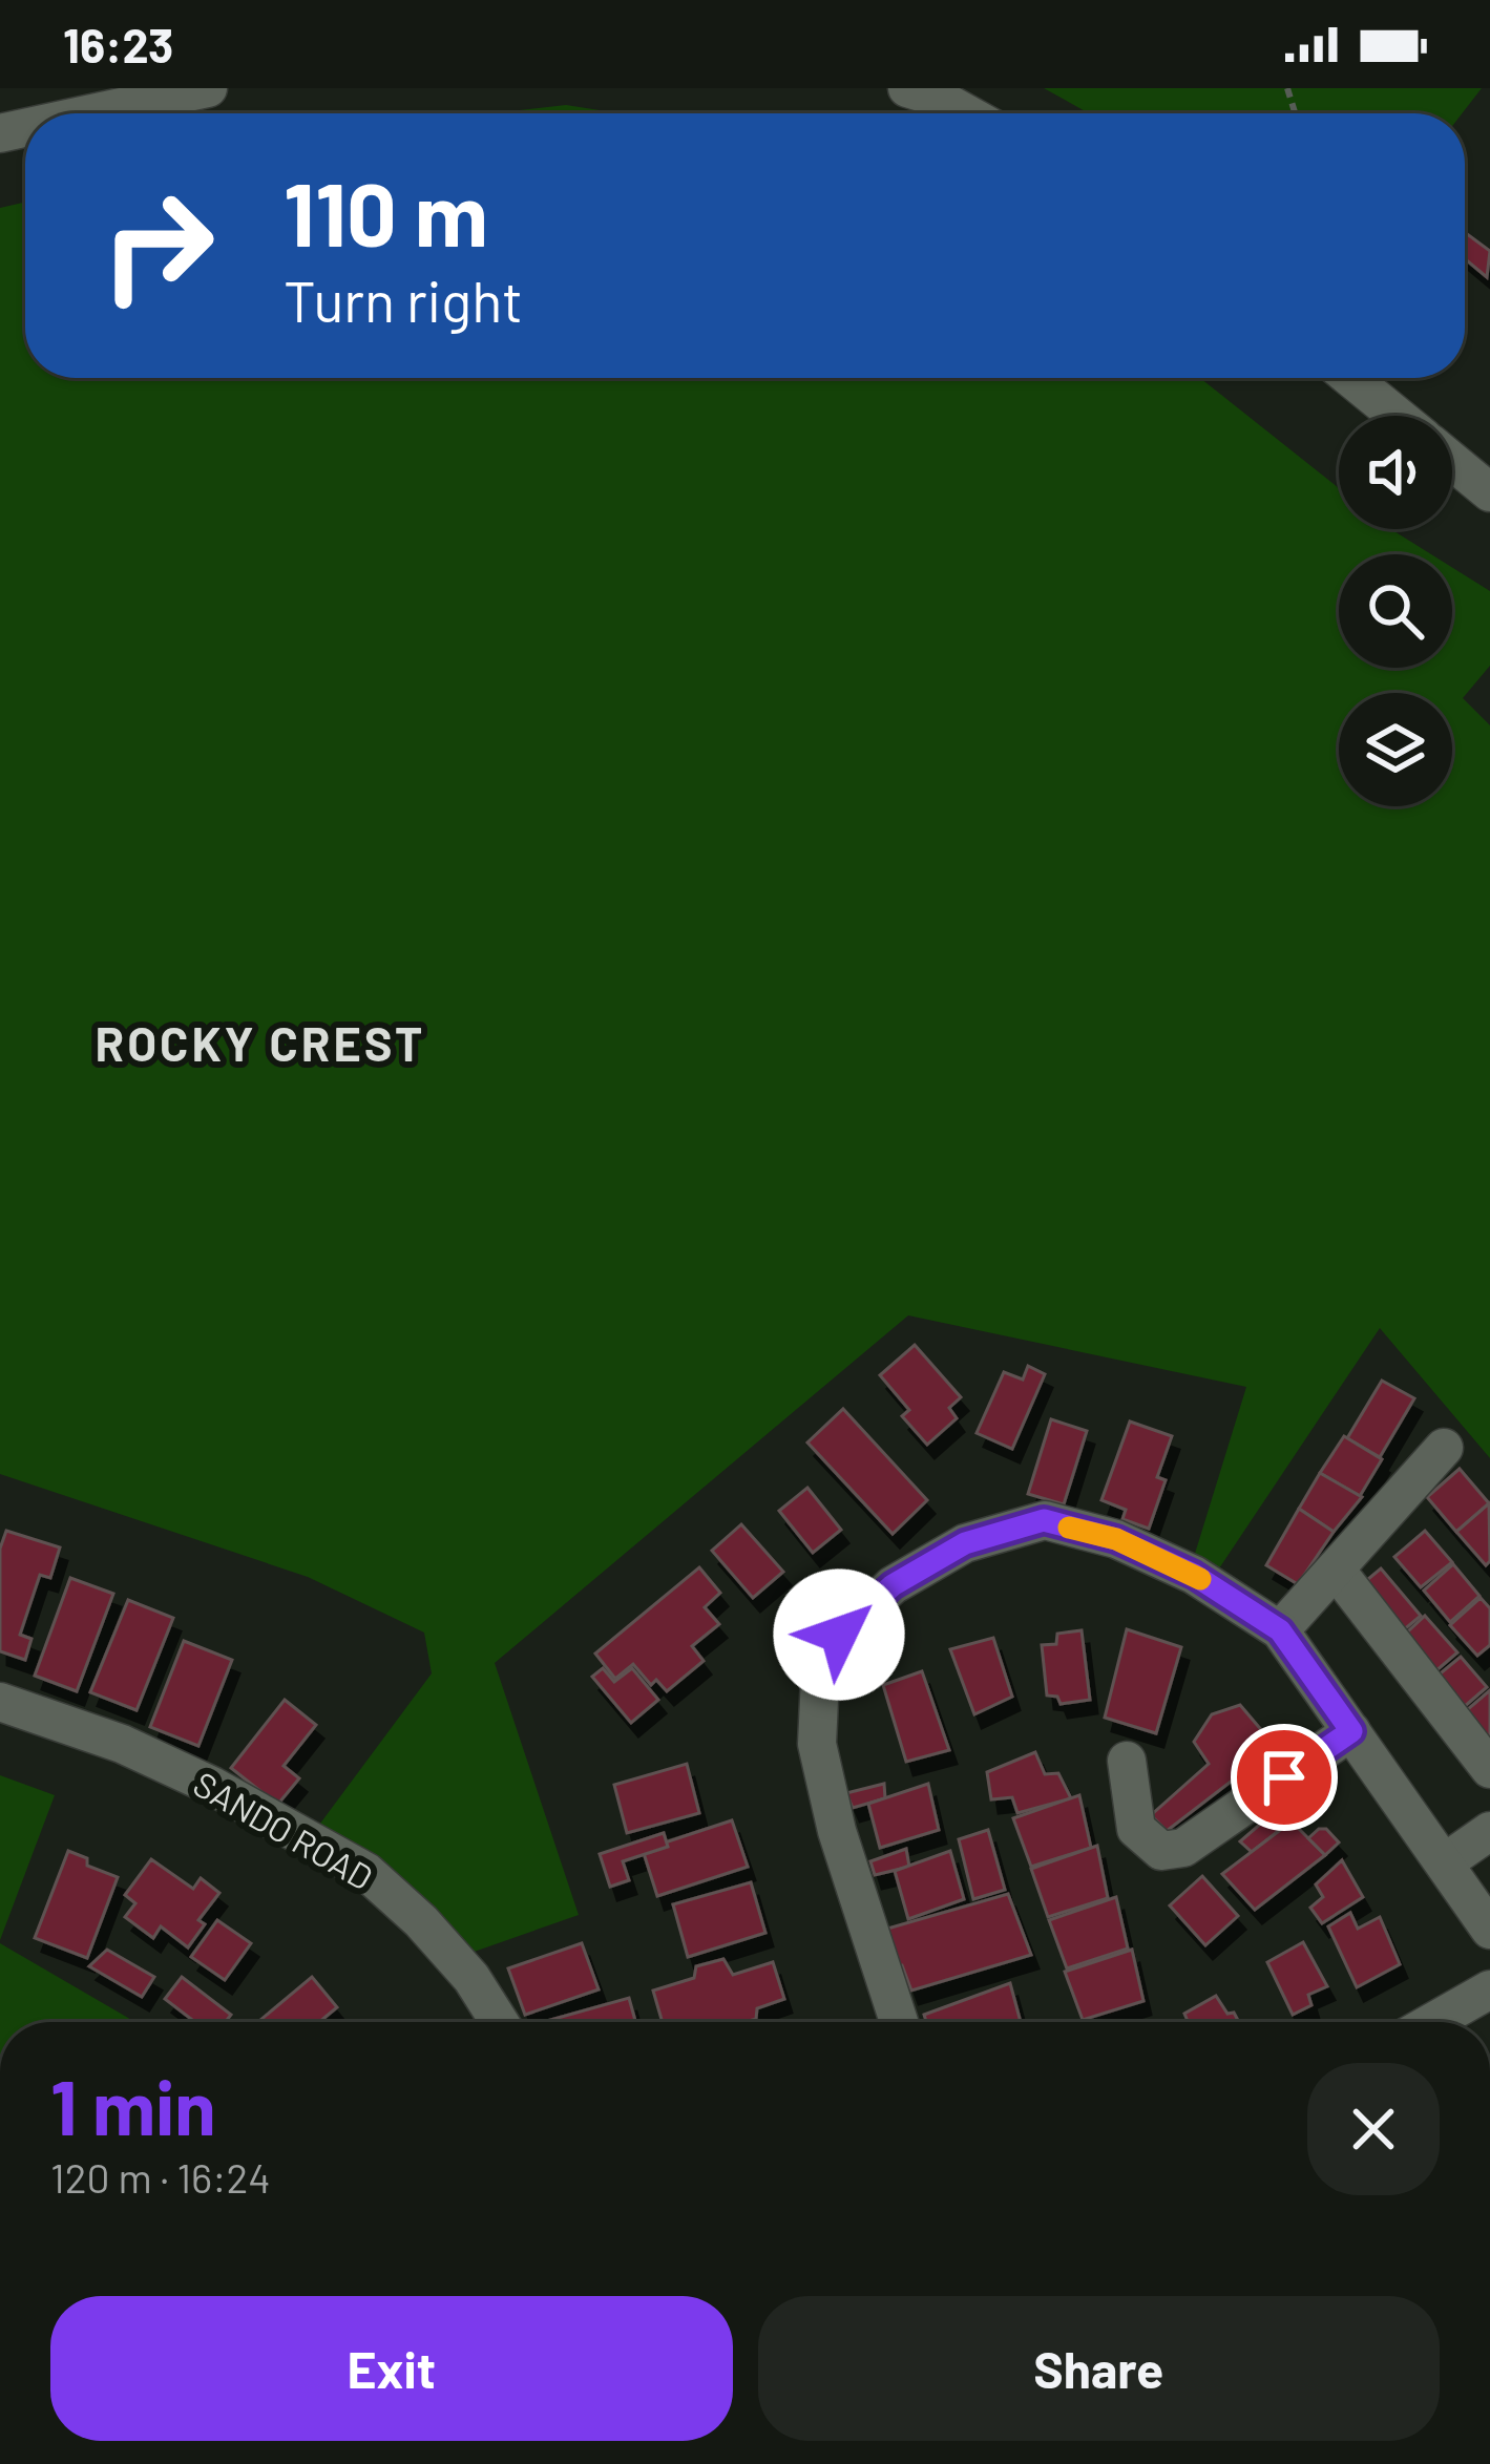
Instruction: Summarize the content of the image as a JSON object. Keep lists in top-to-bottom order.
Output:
{
  "streets": {
    "street": ["SANDO ROAD"]
  },
  "districts": ["ROCKY CREST"],
  "page": {
    "status": "16:23",
    "turn": ["110 m", "Turn right"],
    "heading": ["1 min", "120 m · 16:24"],
    "buttons": ["Exit", "Share"]
  }
}
